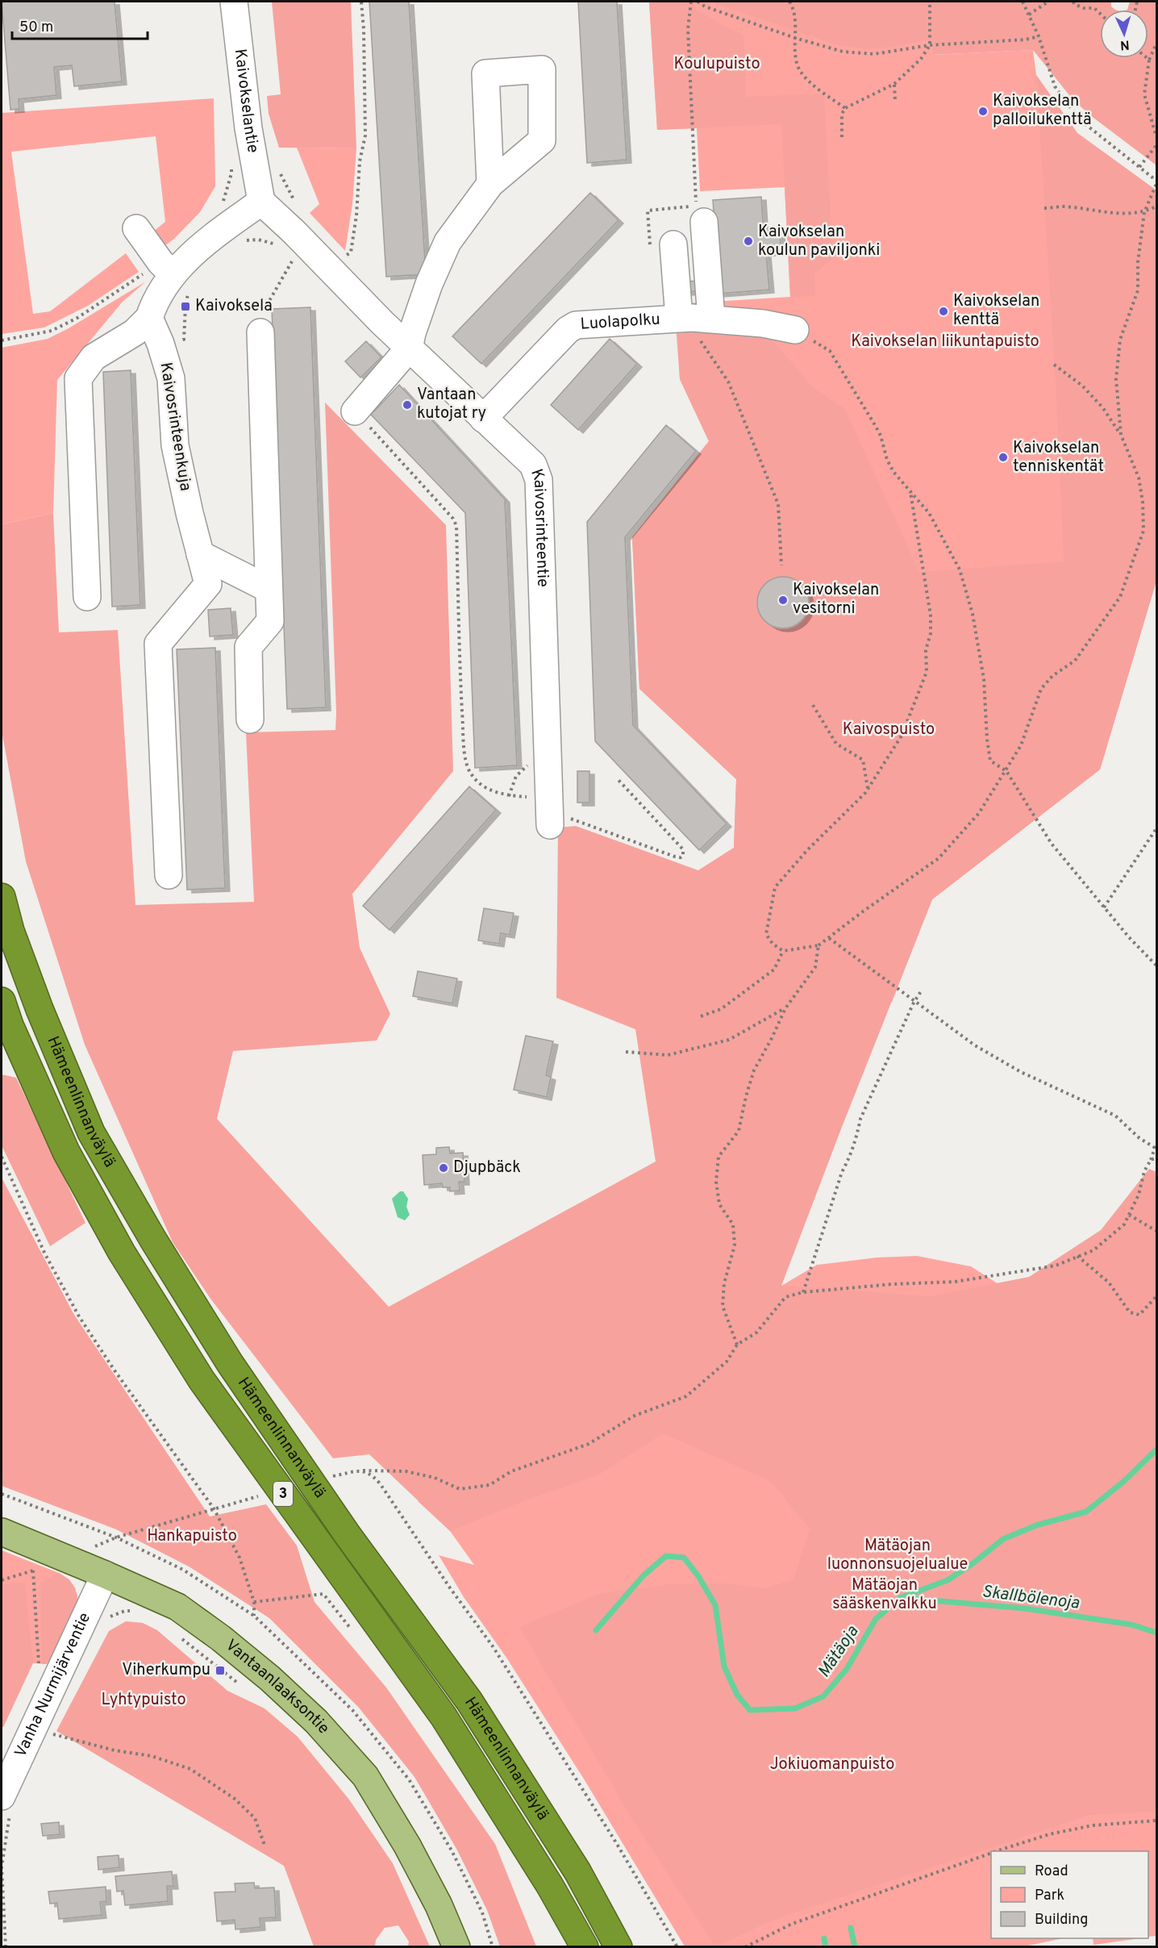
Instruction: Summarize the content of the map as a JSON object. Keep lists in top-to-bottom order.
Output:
{
  "streets": {
    "highway": ["Hämeenlinnanväylä", "3"],
    "main road": ["Vantaanlaaksontie"],
    "street": [
      "Kaivokselantie",
      "Luolapolku",
      "Kaivosrinteenkuja",
      "Kaivosrinteentie",
      "Vanha Nurmijärventie"
    ]
  },
  "crossings": [
    ["Kaivokselantie", "Kaivosrinteentie"],
    ["Luolapolku", "Kaivosrinteentie"],
    ["Vanha Nurmijärventie", "Vantaanlaaksontie"]
  ],
  "water": ["Skallbölenoja", "Mätäoja"],
  "parks": [
    "Koulupuisto",
    "Kaivokselan liikuntapuisto",
    "Kaivospuisto",
    "Hankapuisto",
    "Mätäojan luonnonsuojelualue",
    "Mätäojan sääskenvalkku",
    "Lyhtypuisto",
    "Jokiuomanpuisto"
  ],
  "places": {
    "other": [
      "Kaivokselan palloilukenttä",
      "Kaivokselan koulun paviljonki",
      "Kaivokselan kenttä",
      "Vantaan kutojat ry",
      "Kaivokselan tenniskentät",
      "Kaivokselan vesitorni",
      "Djupbäck"
    ],
    "transit": ["Kaivoksela", "Viherkumpu"]
  },
  "legend": ["Road", "Park", "Building"],
  "scale_bar": "50 m",
  "north": "bottom"
}
